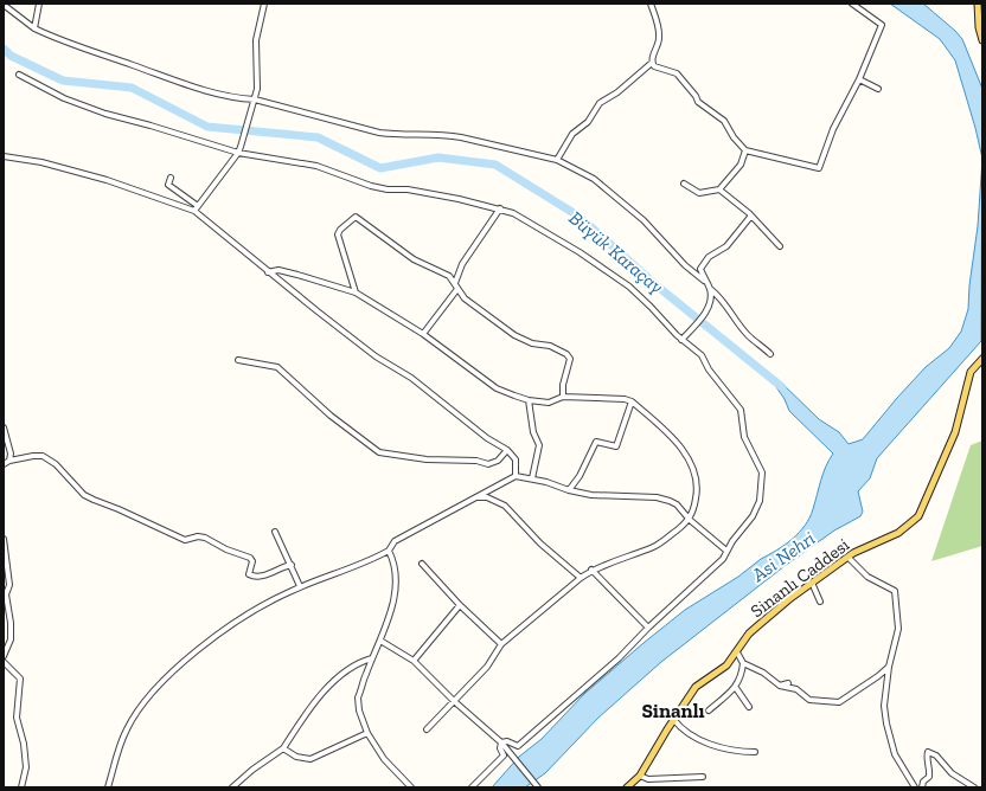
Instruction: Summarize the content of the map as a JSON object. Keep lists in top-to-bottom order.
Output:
{
  "streets": {
    "main road": ["Sinanlı Caddesi"]
  },
  "districts": ["Sinanlı"],
  "water": ["Büyük Karaçay", "Asi Nehri"]
}
